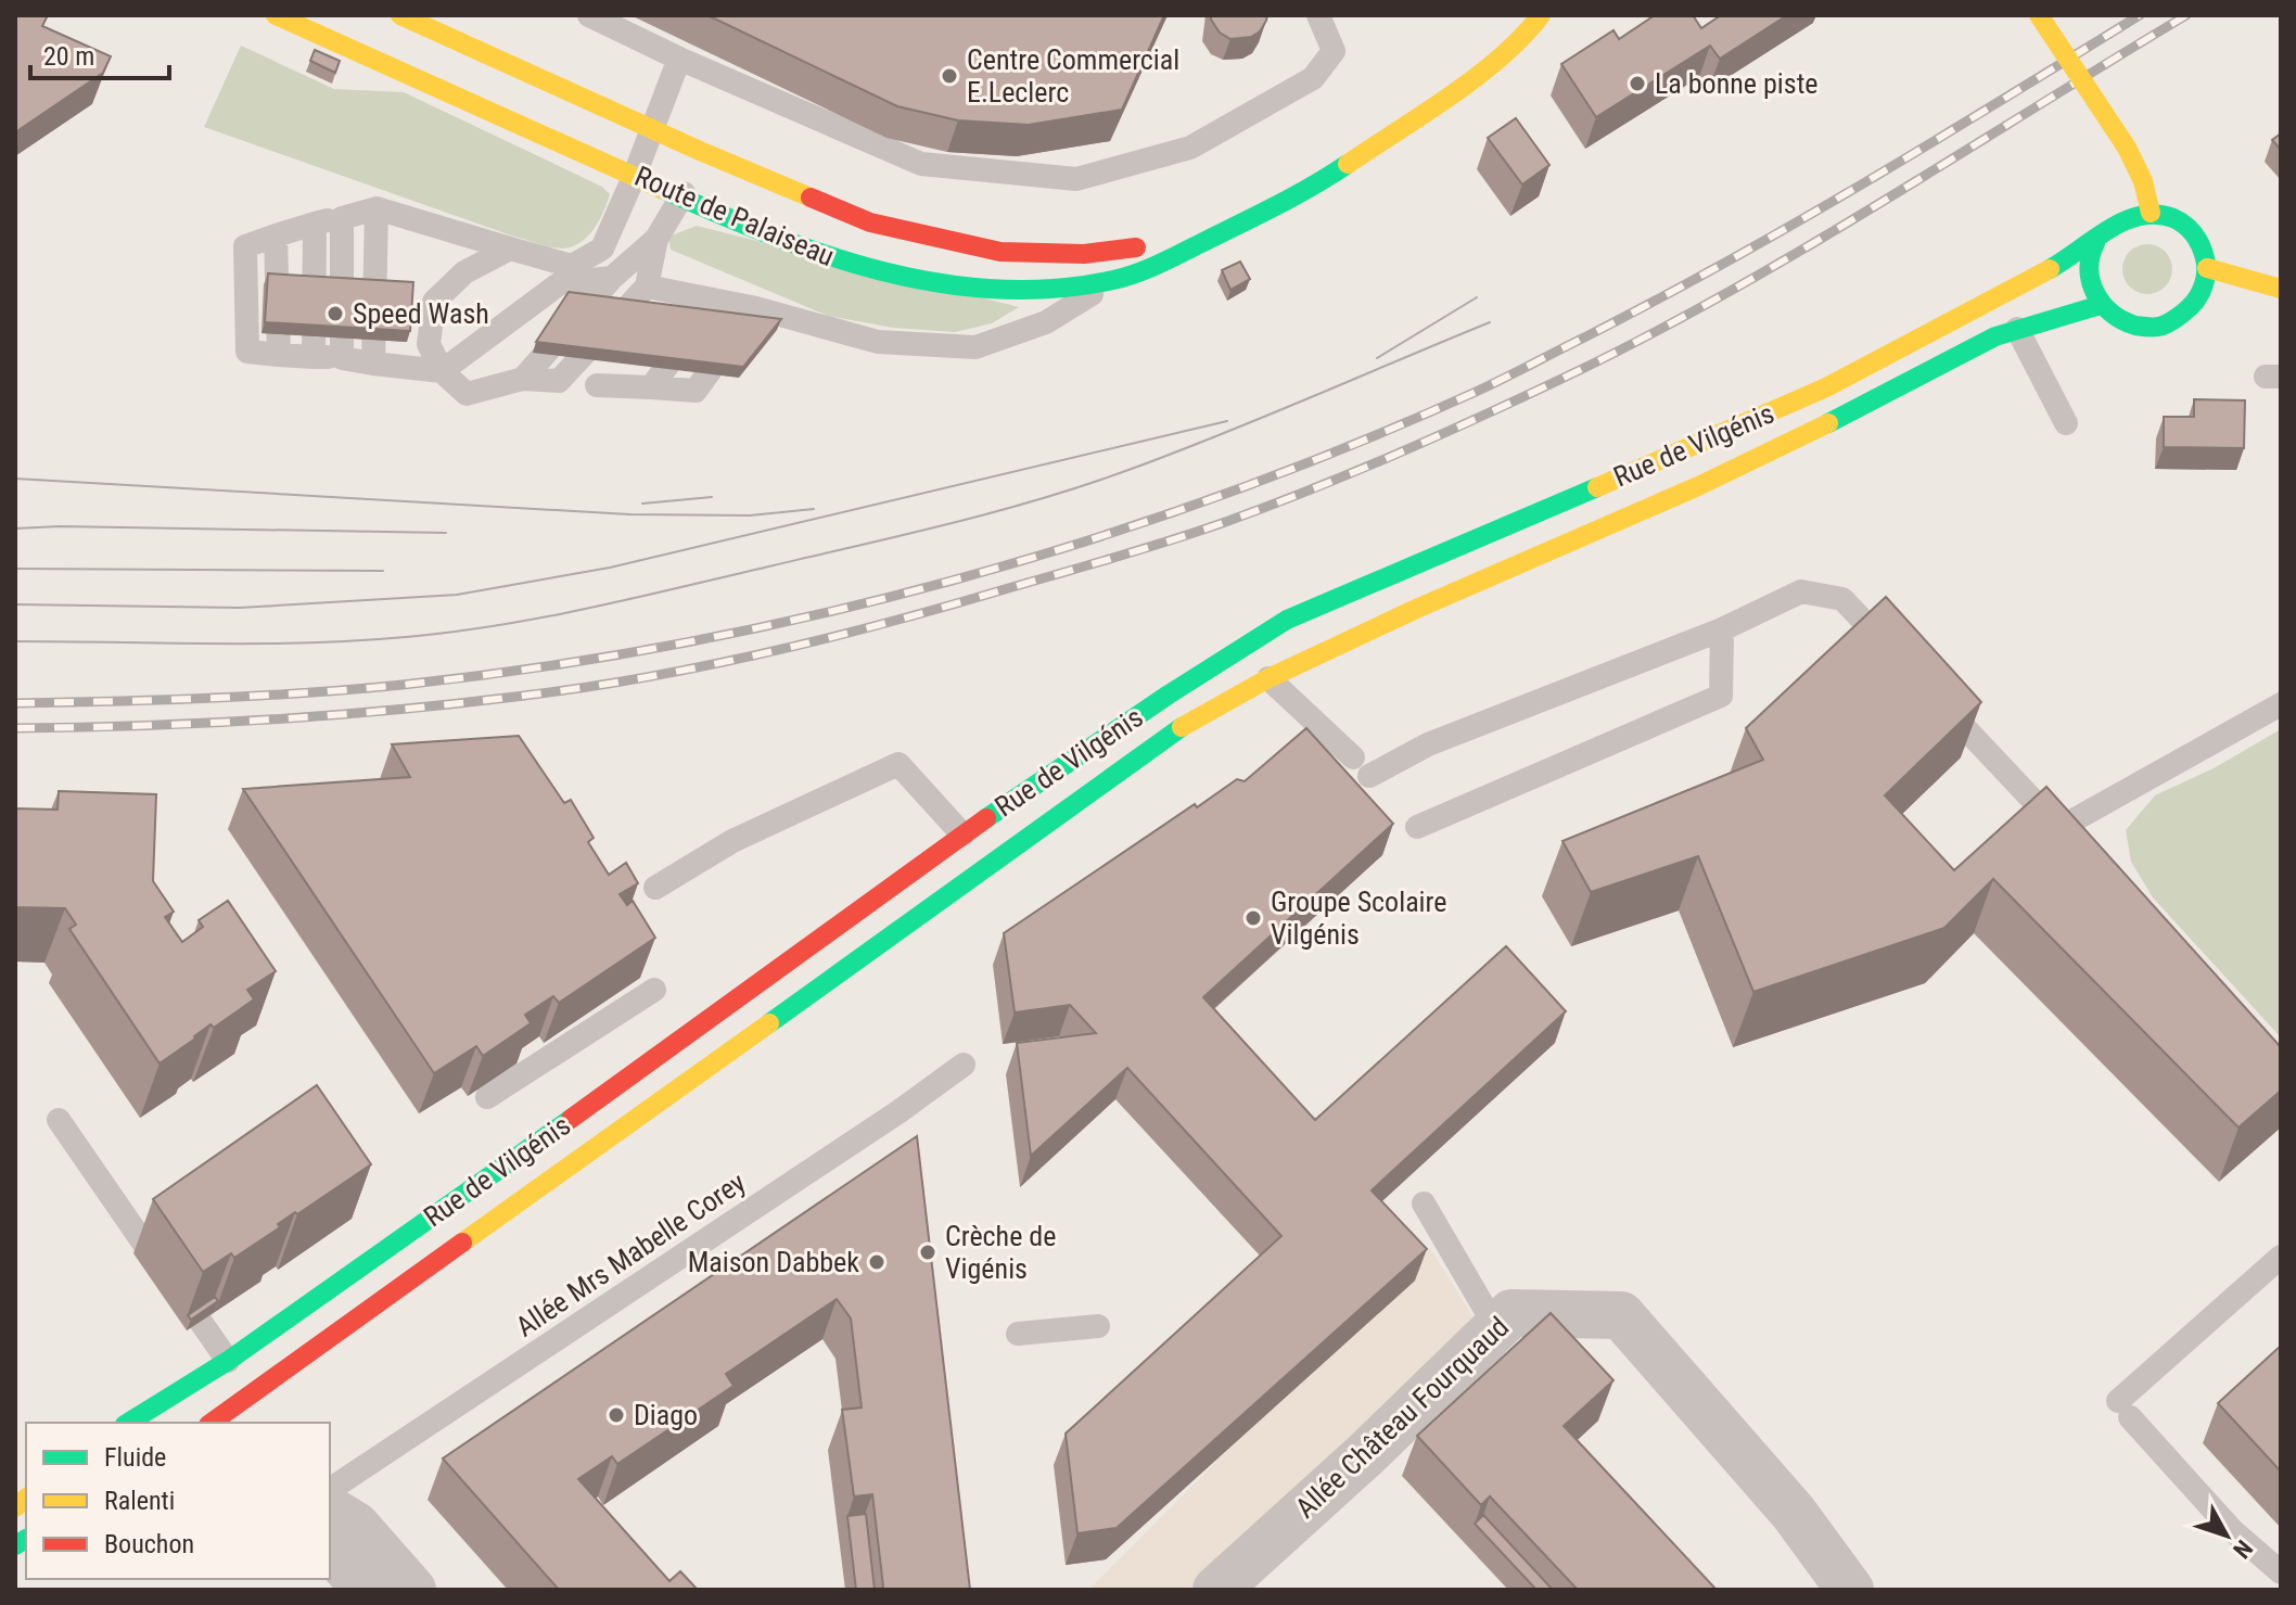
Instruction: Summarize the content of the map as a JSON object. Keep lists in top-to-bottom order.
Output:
{
  "streets": {
    "street": ["Route de Palaiseau", "Rue de Vilgénis", "Allée Château Fourquaud"],
    "lane": ["Allée Mrs Mabelle Corey"]
  },
  "places": [
    "Centre Commercial E.Leclerc",
    "La bonne piste",
    "Speed Wash",
    "Groupe Scolaire Vilgénis",
    "Crèche de Vigénis",
    "Maison Dabbek",
    "Diago"
  ],
  "legend": ["Fluide", "Ralenti", "Bouchon"],
  "scale_bar": "20 m",
  "north": "bottom right"
}
